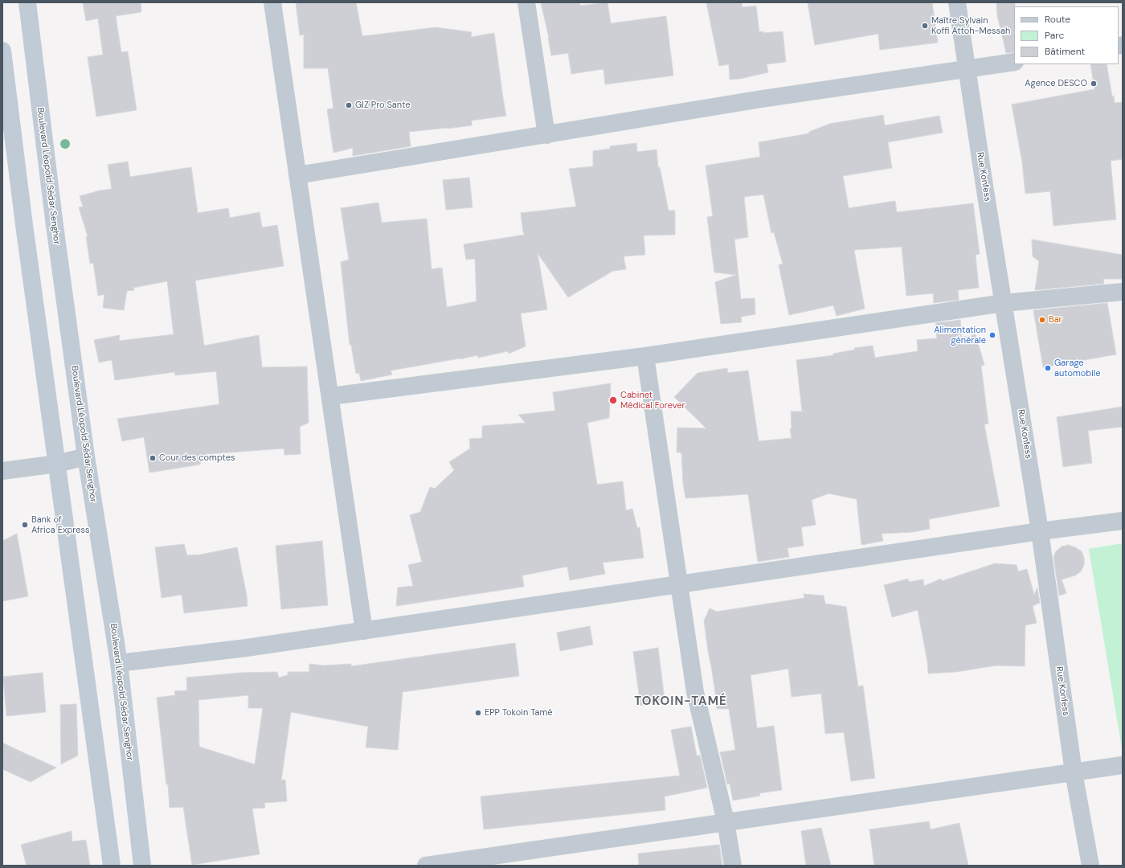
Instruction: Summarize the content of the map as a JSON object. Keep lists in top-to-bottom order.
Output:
{
  "streets": {
    "main road": ["Boulevard Léopold Sédar Senghor"],
    "street": ["Rue Konfess"]
  },
  "districts": ["TOKOIN-TAMÉ"],
  "places": [
    "Maître Sylvain Koffi Attoh-Messah",
    "Agence DESCO",
    "GIZ Pro Sante",
    "Bar",
    "Alimentation générale",
    "Garage automobile",
    "Cabinet Médical Forever",
    "Cour des comptes",
    "Bank of Africa Express",
    "EPP Tokoin Tamé"
  ],
  "legend": ["Route", "Parc", "Bâtiment"]
}
